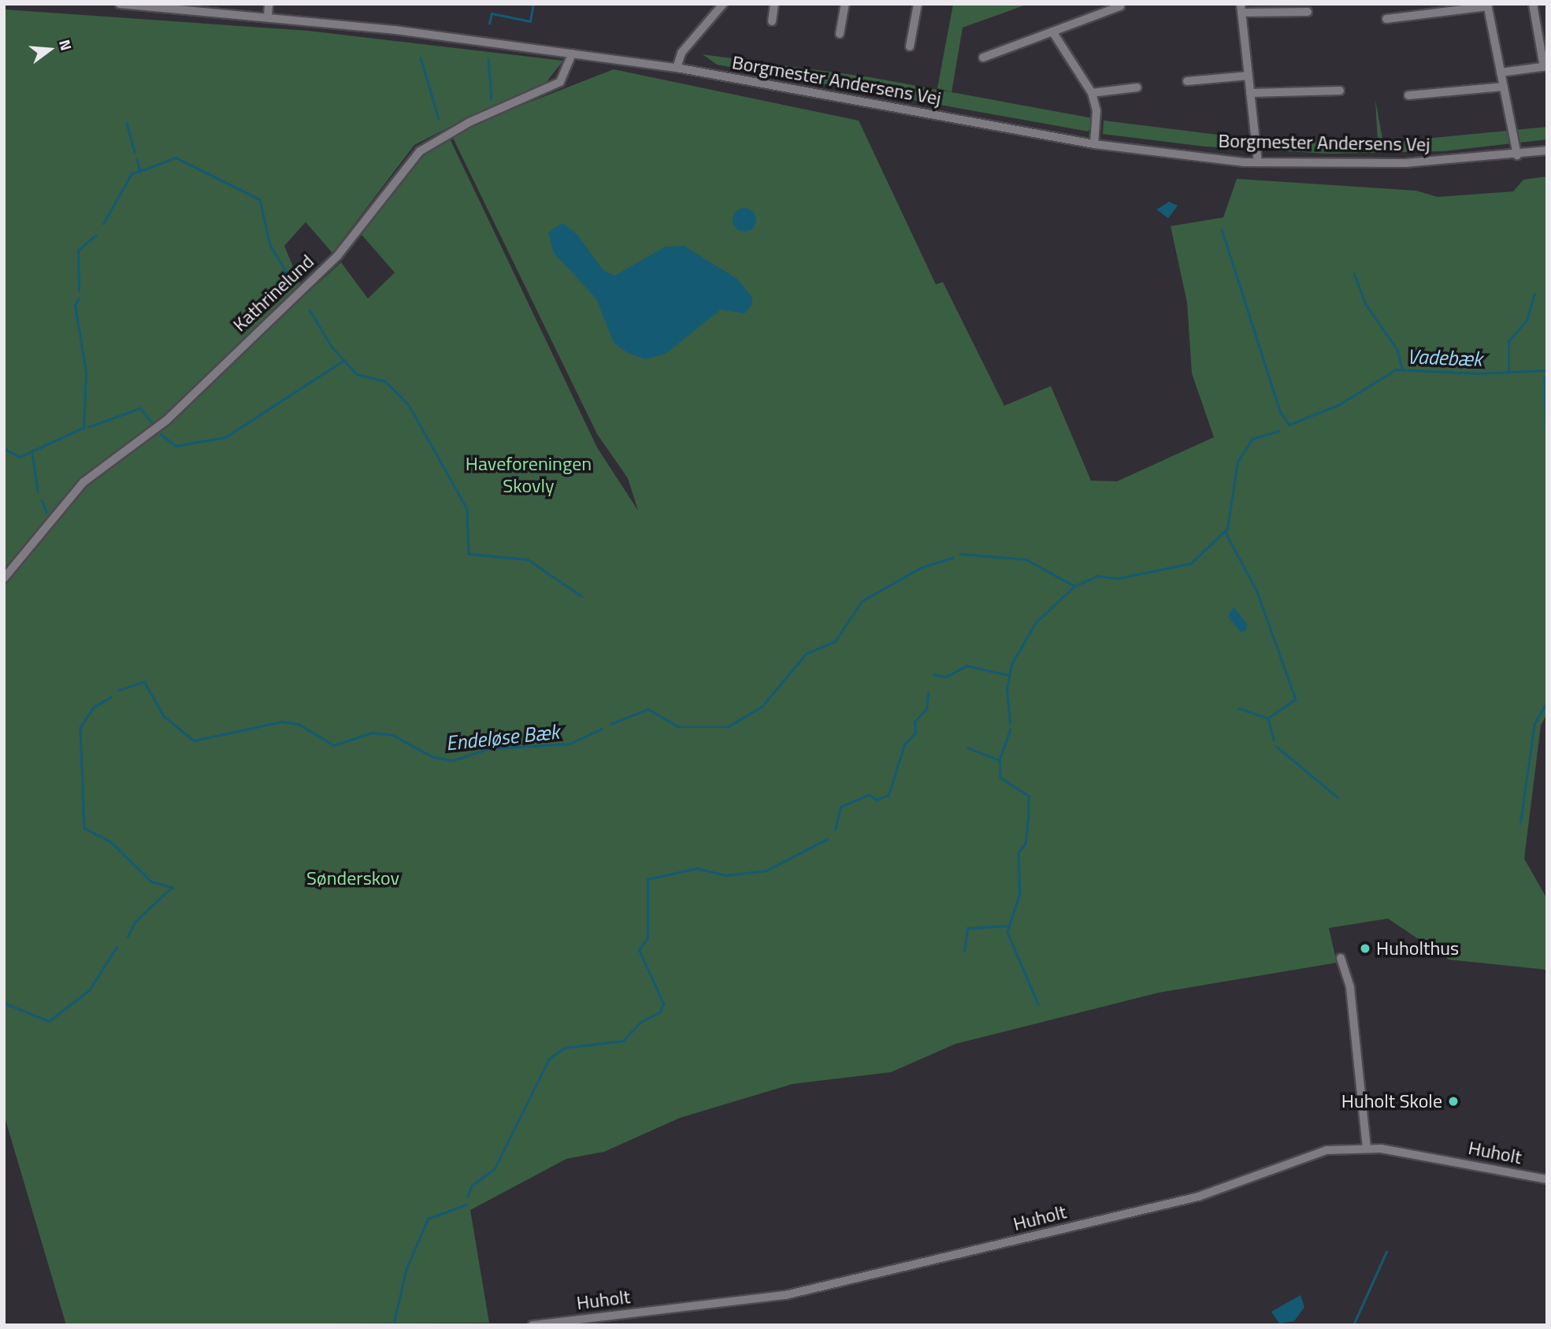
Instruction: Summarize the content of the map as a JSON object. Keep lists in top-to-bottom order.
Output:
{
  "streets": {
    "street": ["Borgmester Andersens Vej", "Kathrinelund", "Huholt"]
  },
  "crossings": [
    ["Borgmester Andersens Vej", "Kathrinelund"]
  ],
  "water": ["Vadebæk", "Endeløse Bæk"],
  "parks": ["Haveforeningen Skovly", "Sønderskov"],
  "places": ["Huholthus", "Huholt Skole"],
  "north": "right"
}
